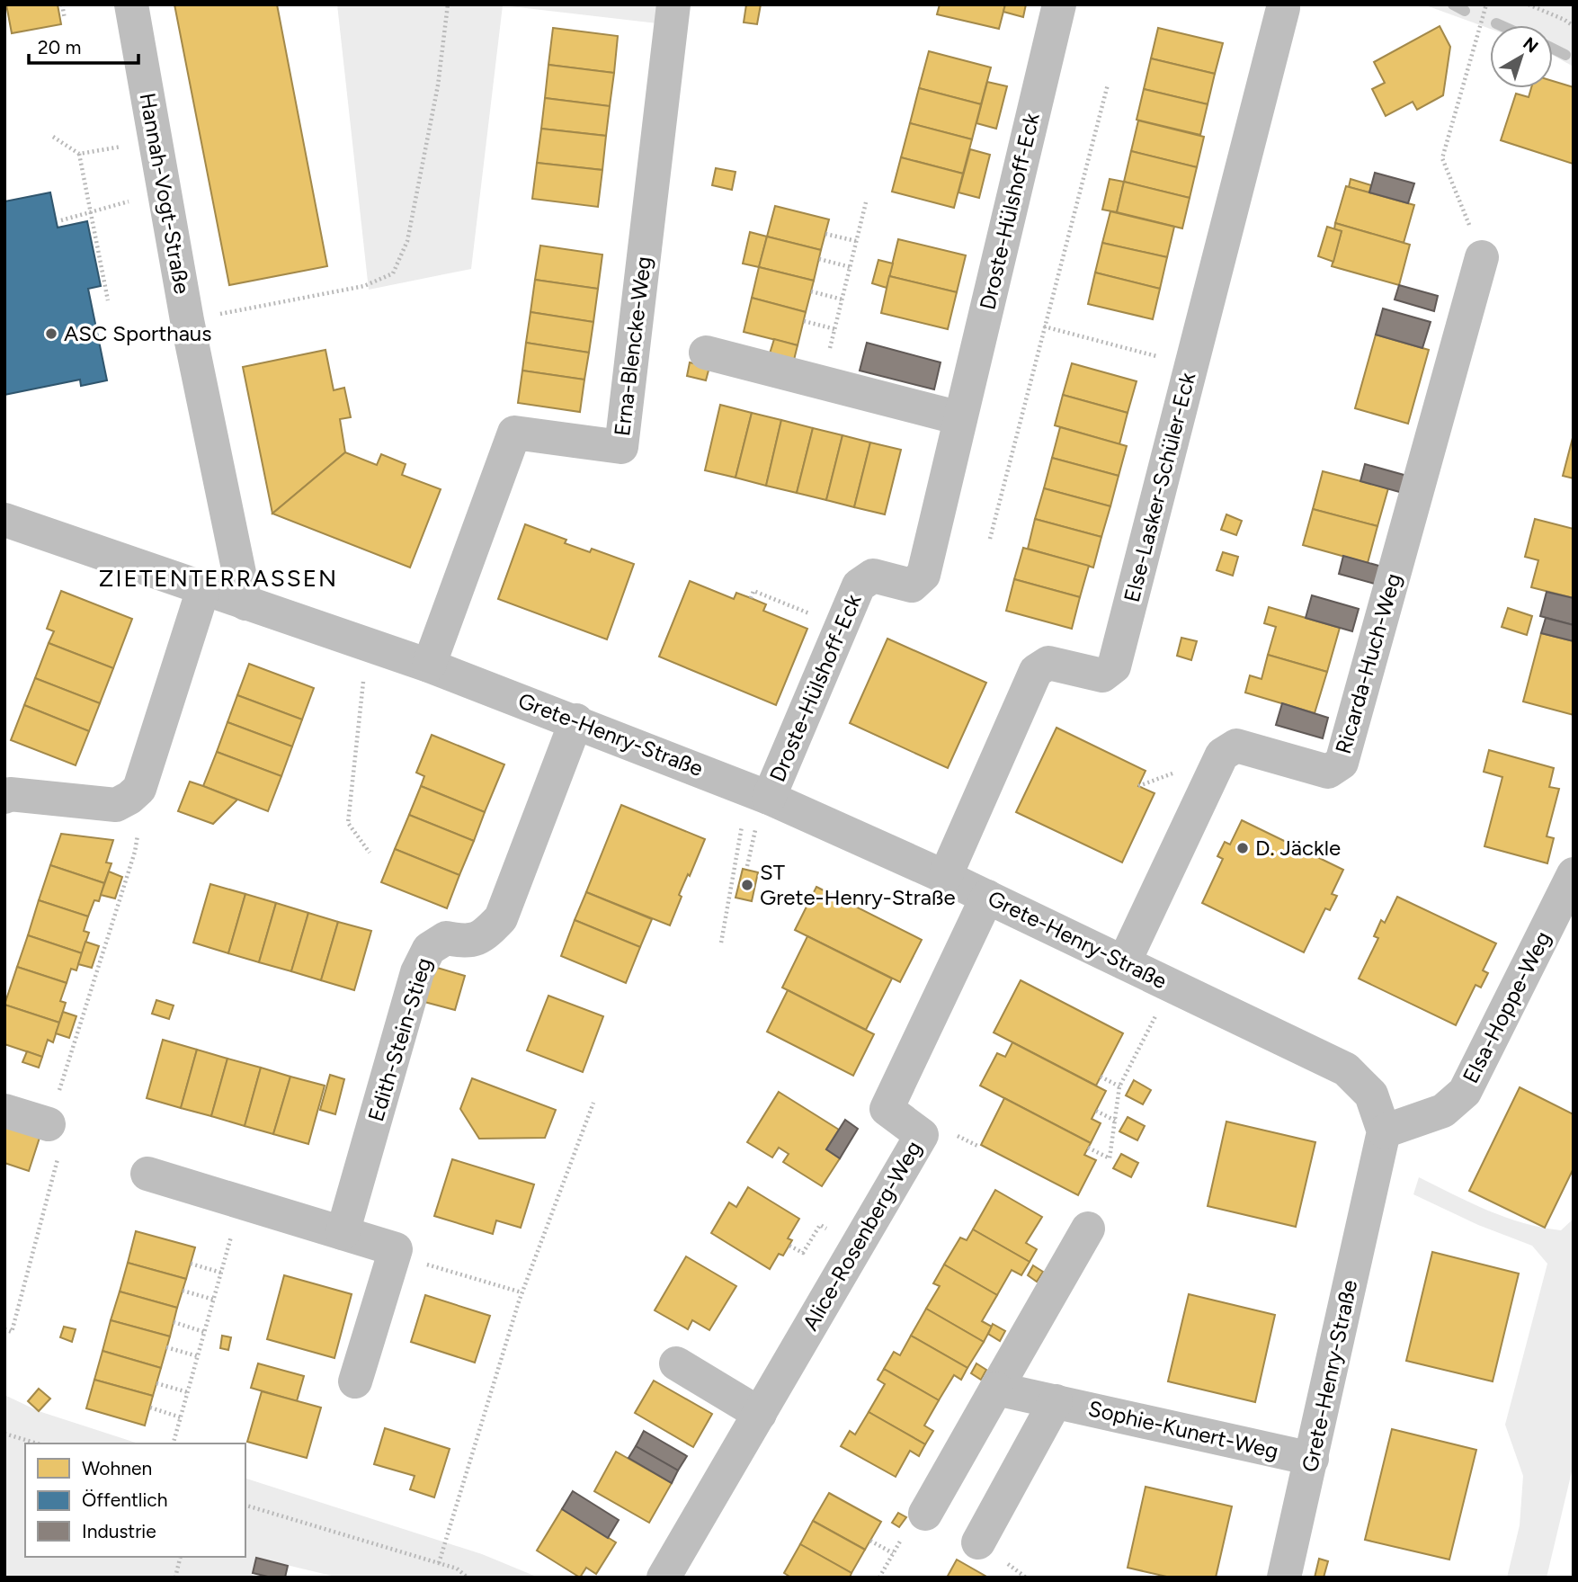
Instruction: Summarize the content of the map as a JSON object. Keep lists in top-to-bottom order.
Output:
{
  "streets": {
    "street": [
      "Hannah-Vogt-Straße",
      "Droste-Hülshoff-Eck",
      "Erna-Blencke-Weg",
      "Else-Lasker-Schüler-Eck",
      "Ricarda-Huch-Weg",
      "Grete-Henry-Straße",
      "Elsa-Hoppe-Weg",
      "Edith-Stein-Stieg",
      "Alice-Rosenberg-Weg",
      "Sophie-Kunert-Weg"
    ]
  },
  "crossings": [
    ["Hannah-Vogt-Straße", "Grete-Henry-Straße"],
    ["Droste-Hülshoff-Eck", "Grete-Henry-Straße"],
    ["Erna-Blencke-Weg", "Grete-Henry-Straße"],
    ["Else-Lasker-Schüler-Eck", "Grete-Henry-Straße"],
    ["Ricarda-Huch-Weg", "Grete-Henry-Straße"],
    ["Grete-Henry-Straße", "Elsa-Hoppe-Weg"],
    ["Grete-Henry-Straße", "Edith-Stein-Stieg"],
    ["Grete-Henry-Straße", "Alice-Rosenberg-Weg"],
    ["Grete-Henry-Straße", "Sophie-Kunert-Weg"]
  ],
  "districts": ["ZIETENTERRASSEN"],
  "places": ["ASC Sporthaus", "D. Jäckle", "ST Grete-Henry-Straße"],
  "legend": ["Wohnen", "Öffentlich", "Industrie"],
  "scale_bar": "20 m",
  "north": "top right"
}
